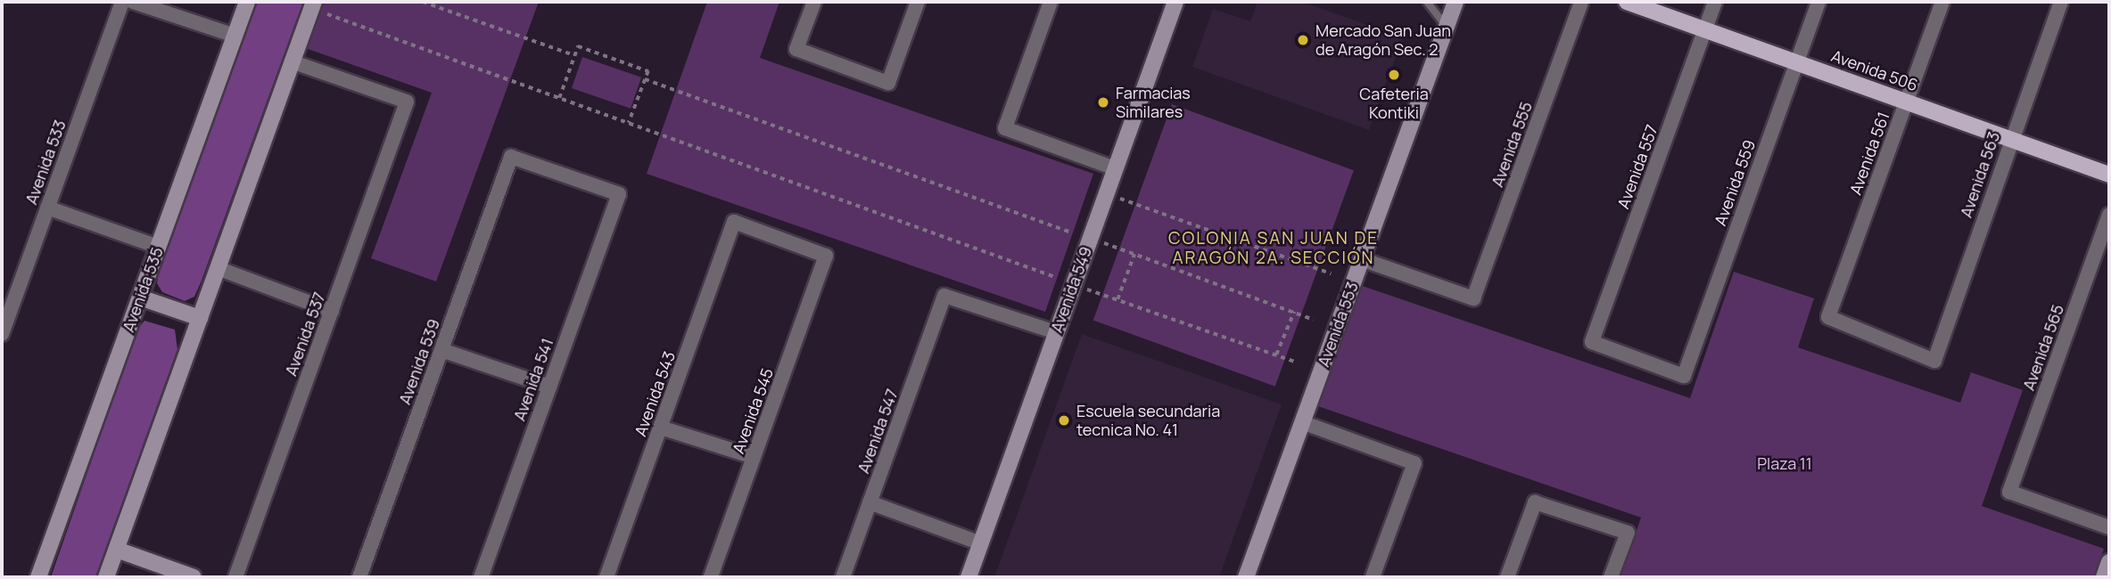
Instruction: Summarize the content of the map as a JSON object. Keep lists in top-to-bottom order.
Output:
{
  "streets": {
    "main road": ["Avenida 506"],
    "street": [
      "Avenida 555",
      "Avenida 561",
      "Avenida 533",
      "Avenida 557",
      "Avenida 563",
      "Avenida 559",
      "Avenida 535",
      "Avenida 549",
      "Avenida 553",
      "Avenida 537",
      "Avenida 565",
      "Avenida 539",
      "Avenida 541",
      "Avenida 543",
      "Avenida 545",
      "Avenida 547"
    ]
  },
  "crossings": [
    ["Avenida 506", "Avenida 561"],
    ["Avenida 506", "Avenida 557"],
    ["Avenida 506", "Avenida 563"],
    ["Avenida 506", "Avenida 559"],
    ["Avenida 555", "Avenida 553"],
    ["Avenida 561", "Avenida 563"],
    ["Avenida 557", "Avenida 559"],
    ["Avenida 549", "Avenida 547"],
    ["Avenida 539", "Avenida 541"],
    ["Avenida 543", "Avenida 545"]
  ],
  "districts": ["COLONIA SAN JUAN DE ARAGÓN 2A. SECCIÓN"],
  "parks": ["Plaza 11"],
  "places": [
    "Mercado San Juan de Aragón Sec. 2",
    "Cafeteria Kontiki",
    "Farmacias Similares",
    "Escuela secundaria tecnica No. 41"
  ]
}
